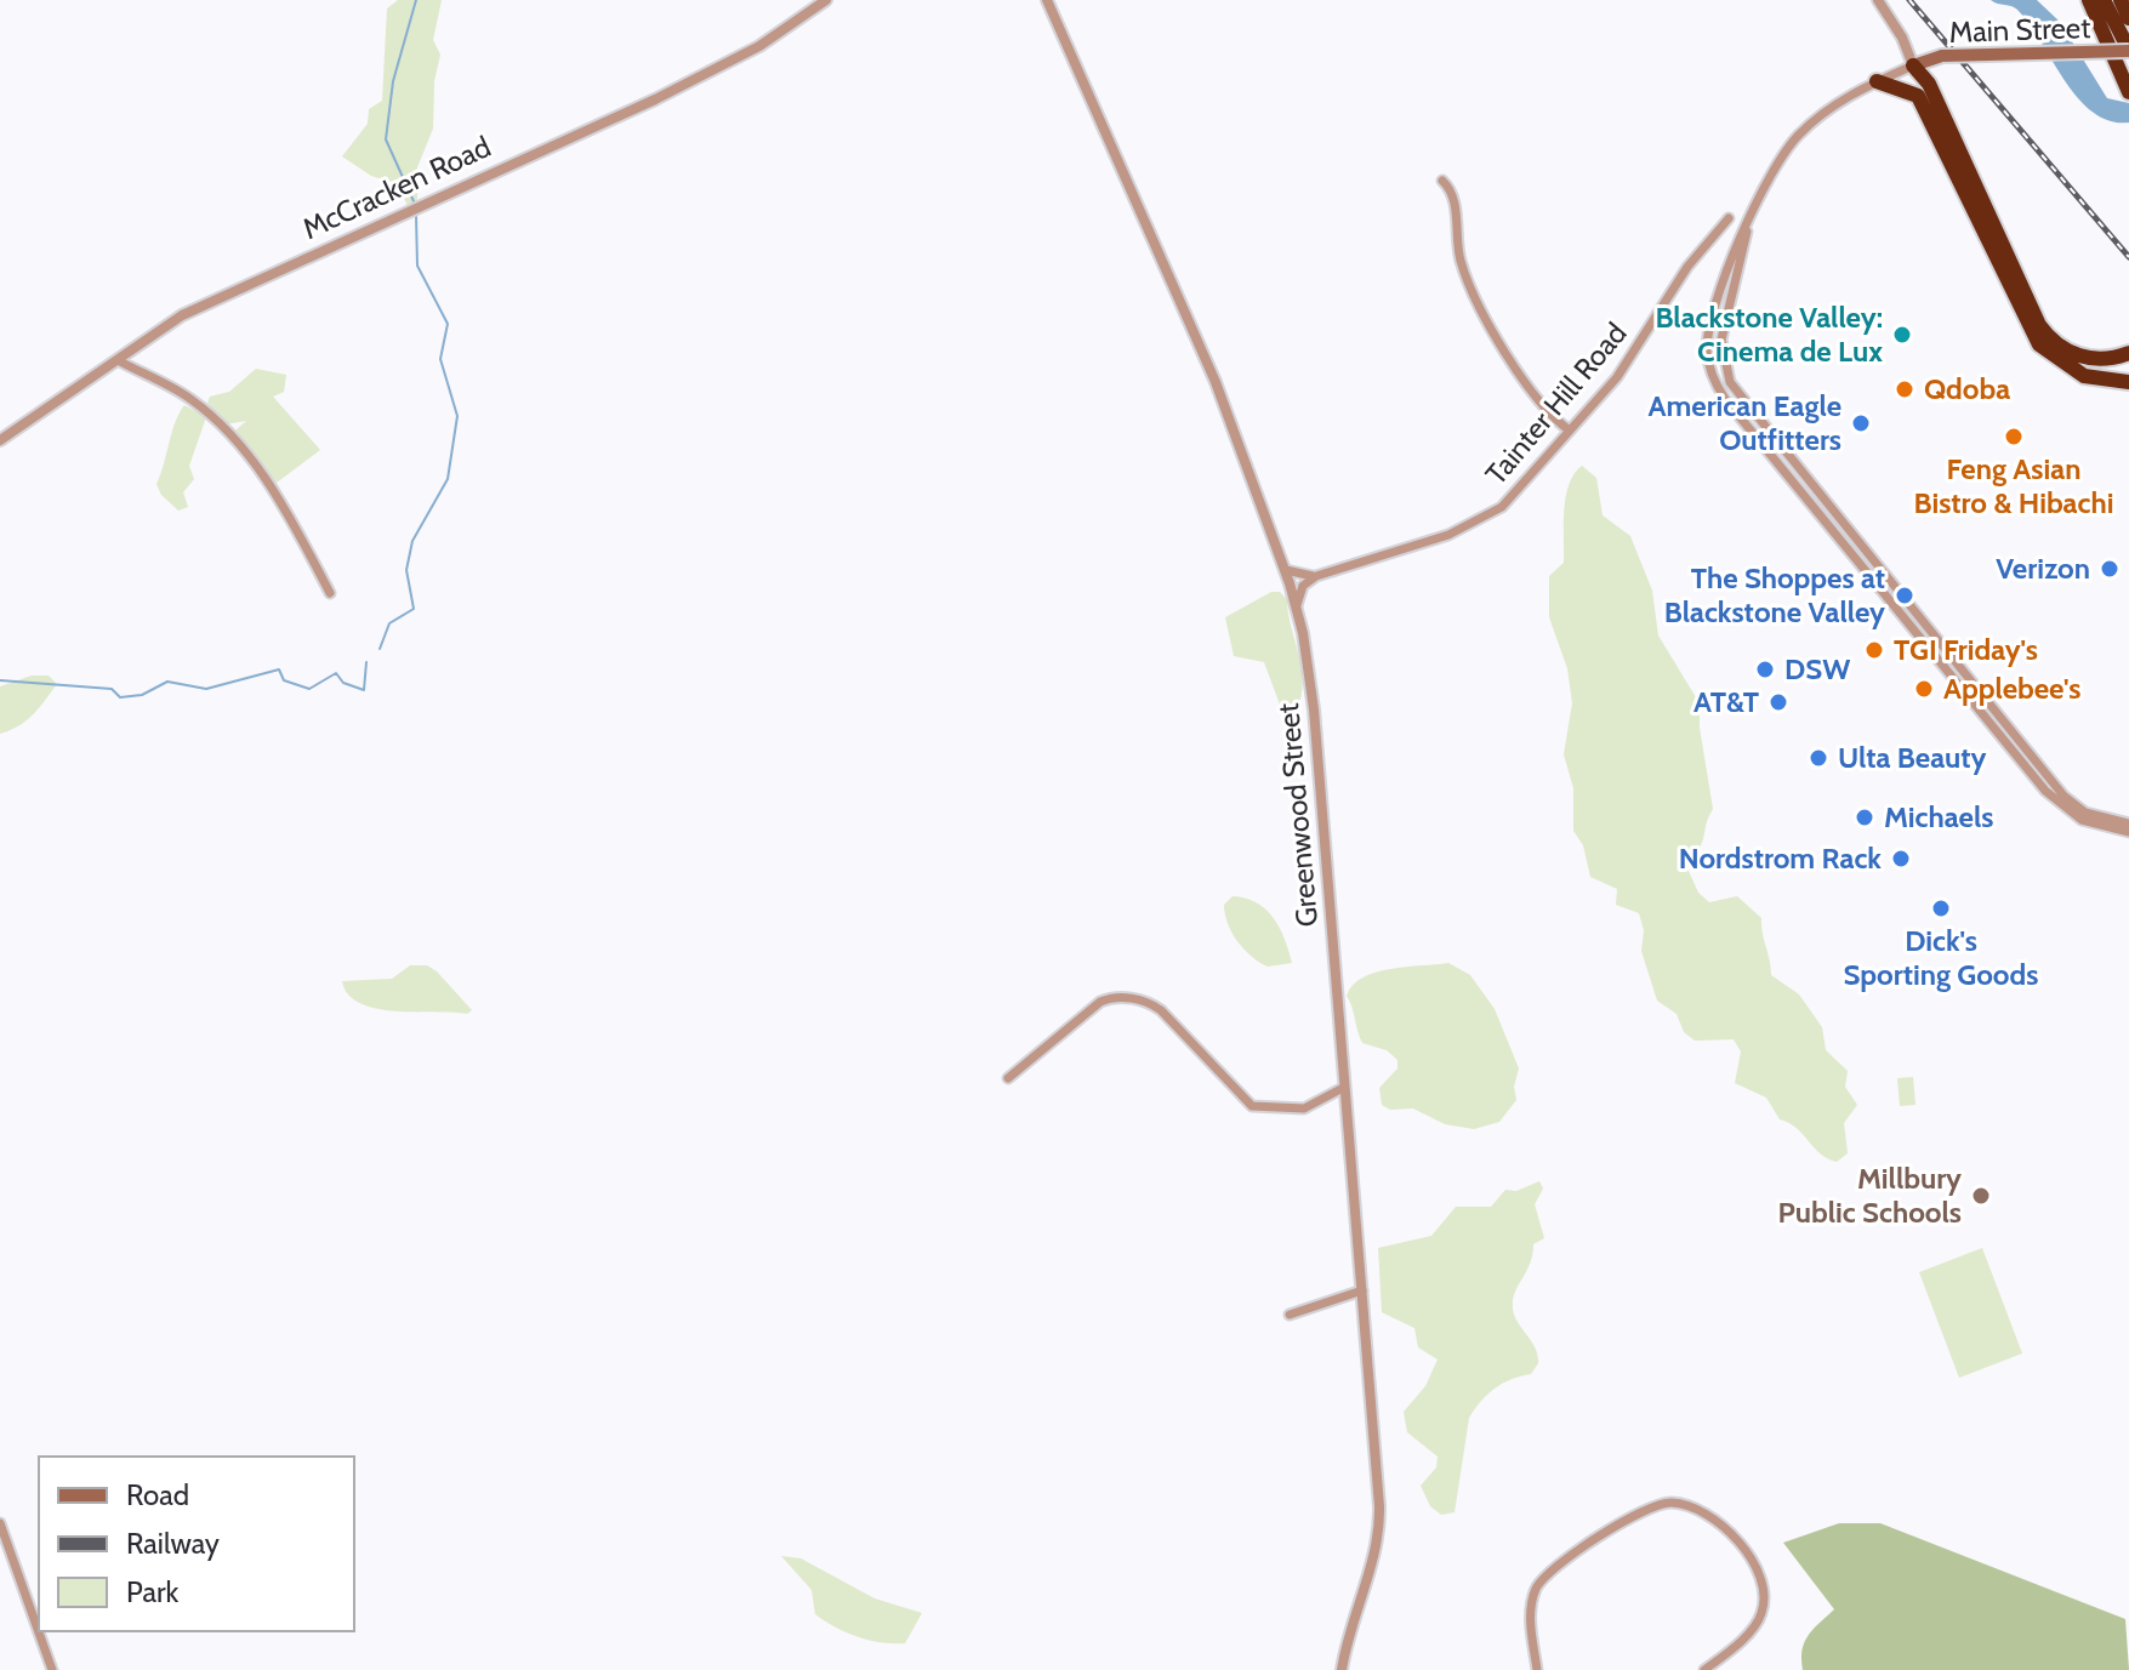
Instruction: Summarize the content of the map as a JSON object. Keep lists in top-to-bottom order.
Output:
{
  "streets": {
    "main road": ["Main Street"],
    "street": ["McCracken Road", "Tainter Hill Road", "Greenwood Street"]
  },
  "crossings": [
    ["Tainter Hill Road", "Greenwood Street"]
  ],
  "places": [
    "Blackstone Valley: Cinema de Lux",
    "Qdoba",
    "American Eagle Outfitters",
    "Feng Asian Bistro & Hibachi",
    "Verizon",
    "The Shoppes at Blackstone Valley",
    "TGI Friday's",
    "DSW",
    "Applebee's",
    "AT&T",
    "Ulta Beauty",
    "Michaels",
    "Nordstrom Rack",
    "Dick's Sporting Goods",
    "Millbury Public Schools"
  ],
  "legend": ["Road", "Railway", "Park"]
}
